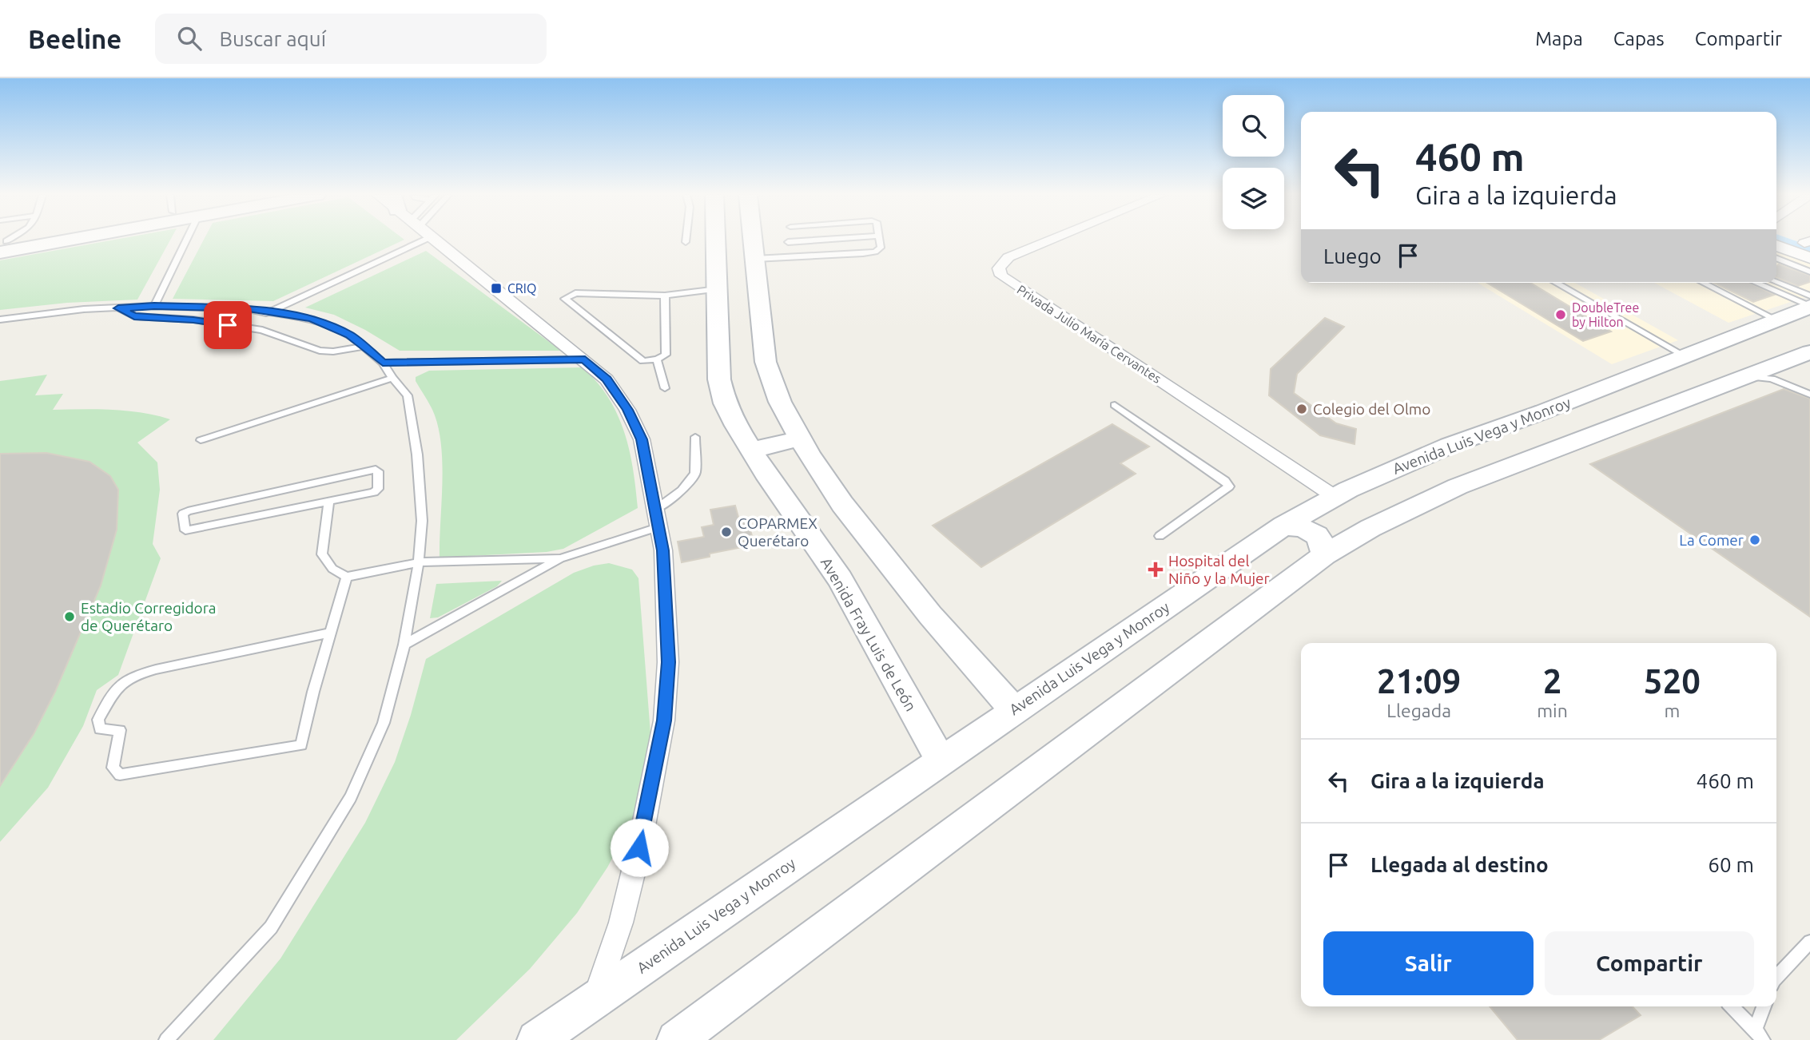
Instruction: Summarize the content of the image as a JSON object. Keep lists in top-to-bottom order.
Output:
{
  "streets": {
    "main road": ["Avenida Luis Vega y Monroy", "Avenida Fray Luis de León"],
    "street": ["Privada Julio María Cervantes"]
  },
  "crossings": [
    ["Privada Julio María Cervantes", "Avenida Luis Vega y Monroy"],
    ["Avenida Luis Vega y Monroy", "Avenida Fray Luis de León"]
  ],
  "places": {
    "transit": ["CRIQ"],
    "other": [
      "DoubleTree by Hilton",
      "Colegio del Olmo",
      "COPARMEX Querétaro",
      "La Comer",
      "Estadio Corregidora de Querétaro"
    ],
    "health": ["Hospital del Niño y la Mujer"]
  },
  "page": {
    "header": "Beeline",
    "search": "Buscar aquí",
    "nav": ["Mapa", "Capas", "Compartir"],
    "turn": ["460 m", "Gira a la izquierda"],
    "then": "Luego",
    "eta": [
      "21:09",
      "Llegada",
      "2",
      "min",
      "520",
      "m"
    ],
    "list": [
      {
        "name": "Gira a la izquierda",
        "value": "460 m"
      },
      {
        "name": "Llegada al destino",
        "value": "60 m"
      }
    ],
    "buttons": ["Salir", "Compartir"]
  }
}
